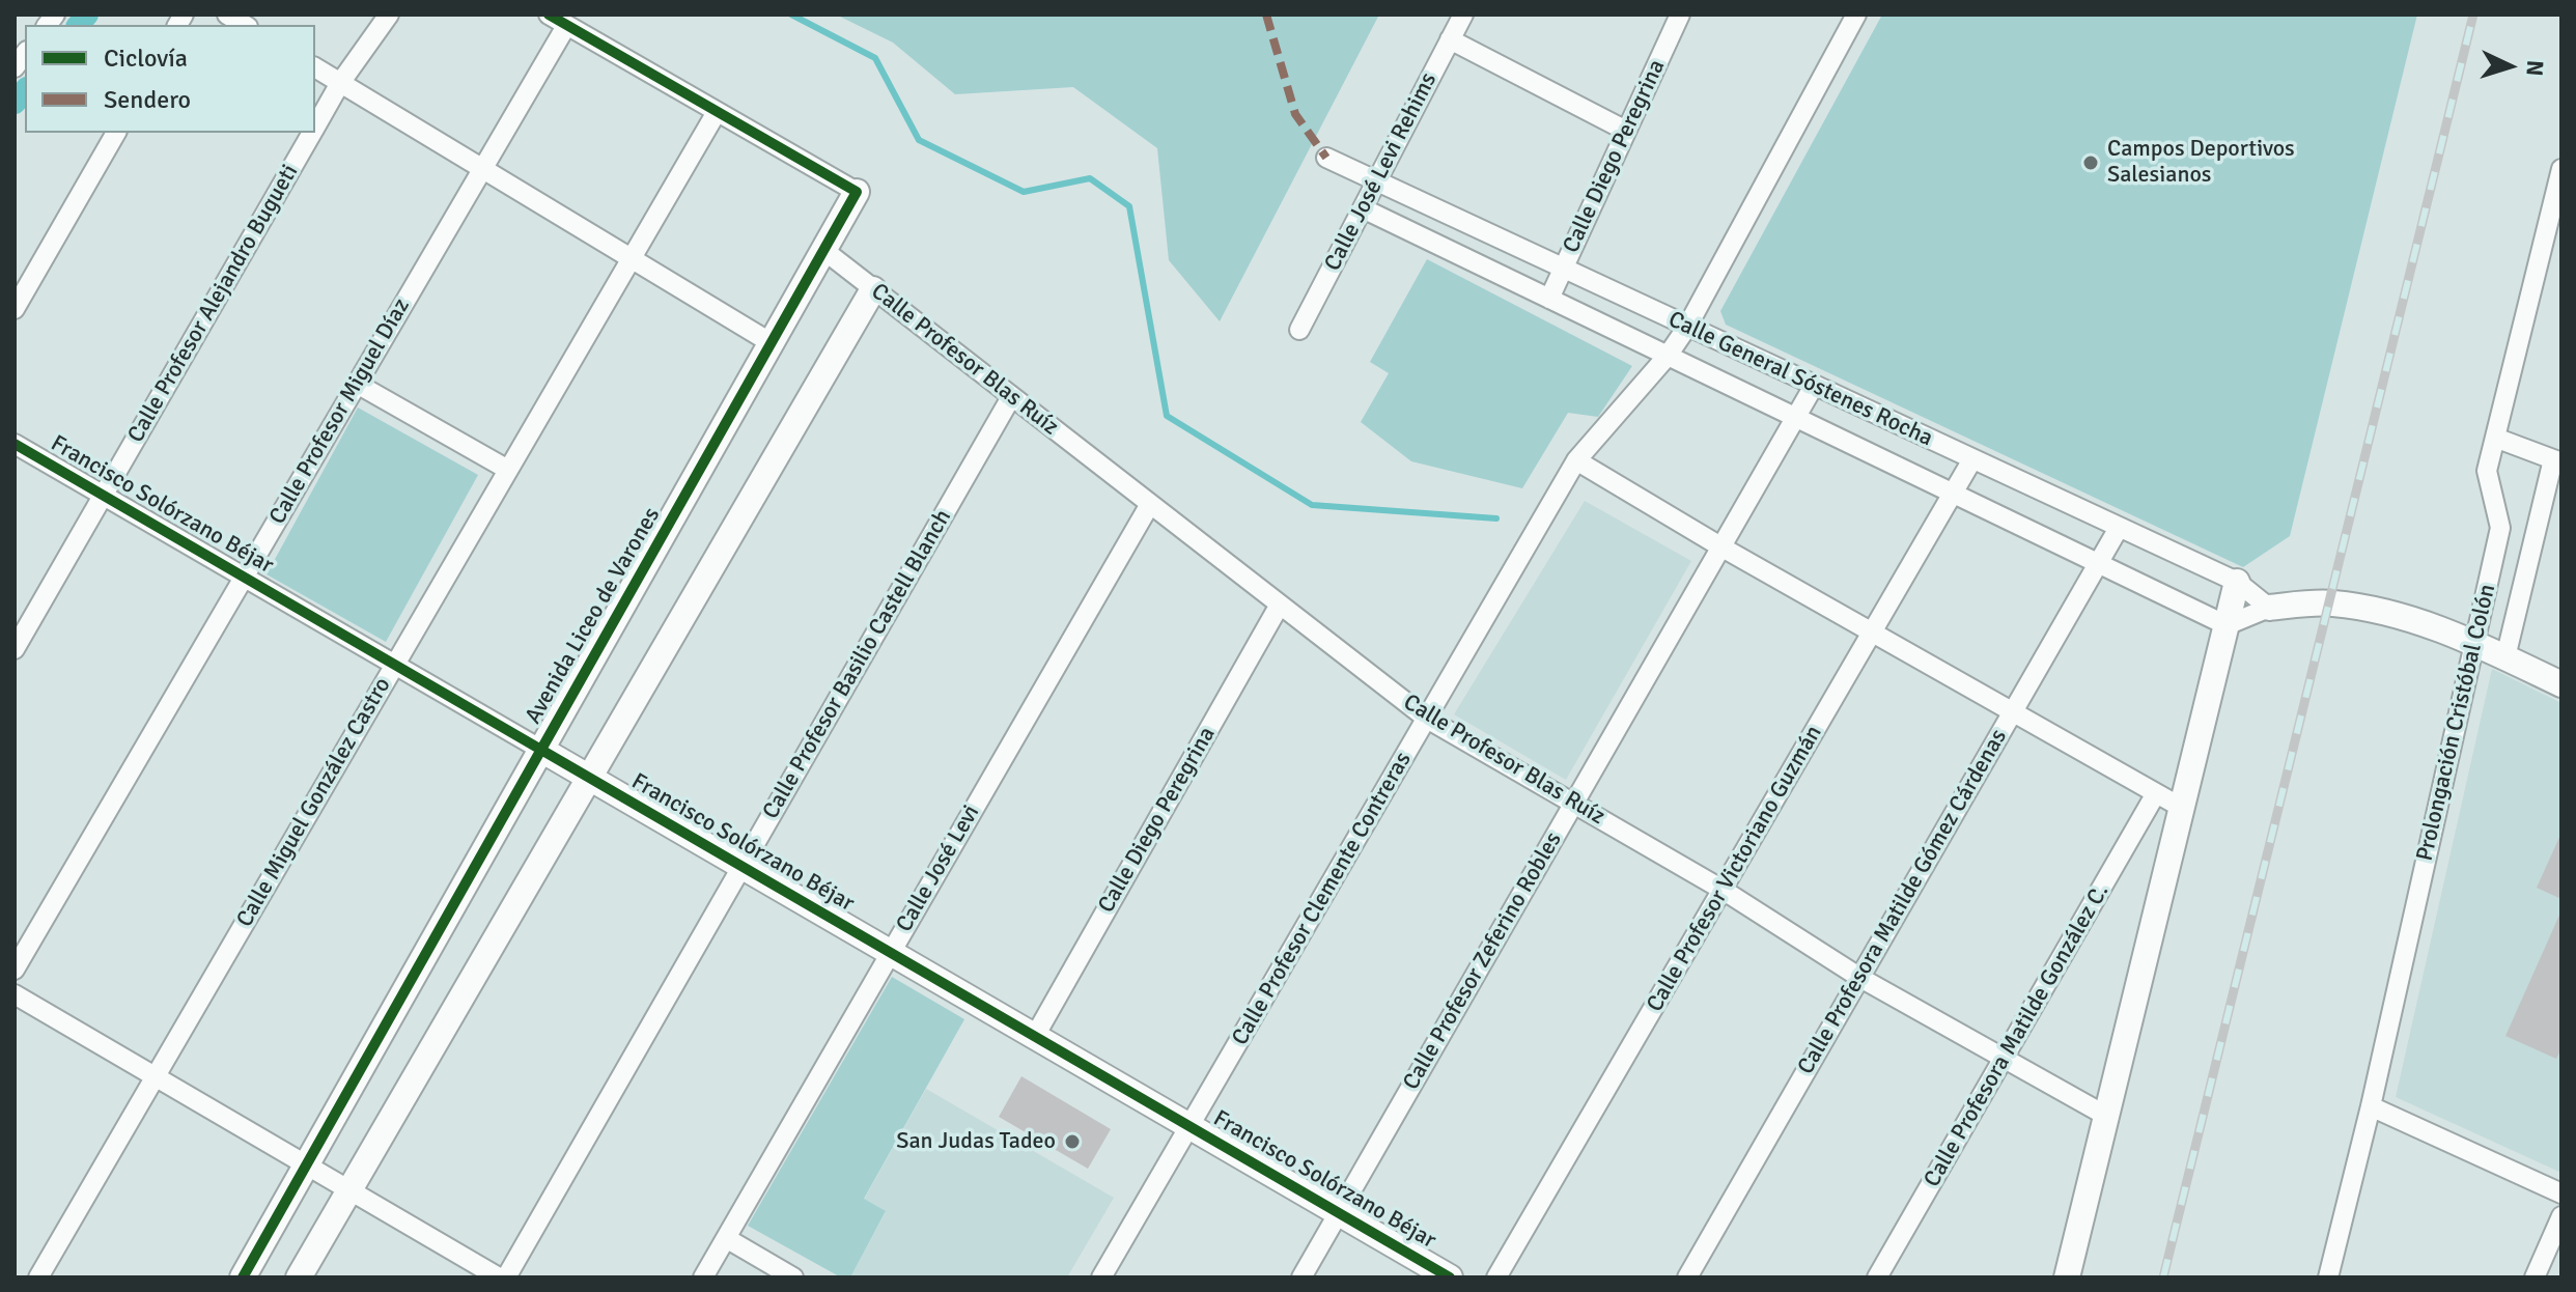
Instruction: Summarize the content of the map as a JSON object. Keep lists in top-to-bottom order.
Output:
{
  "streets": {
    "street": [
      "Calle Diego Peregrina",
      "Calle José Levi Rehims",
      "Calle Profesor Alejandro Bugueti",
      "Calle Profesor Blas Ruíz",
      "Calle General Sóstenes Rocha",
      "Calle Profesor Miguel Díaz",
      "Francisco Solórzano Béjar",
      "Avenida Liceo de Varones",
      "Calle Profesor Basilio Castell Blanch",
      "Prolongación Cristóbal Colón",
      "Calle Miguel González Castro",
      "Calle José Levi",
      "Calle Profesor Victoriano Guzmán",
      "Calle Profesor Clemente Contreras",
      "Calle Profesora Matilde Gómez Cárdenas",
      "Calle Profesor Zeferino Robles",
      "Calle Profesora Matilde González C."
    ]
  },
  "crossings": [
    ["Calle Diego Peregrina", "Calle Profesor Blas Ruíz"],
    ["Calle Diego Peregrina", "Calle General Sóstenes Rocha"],
    ["Calle Diego Peregrina", "Francisco Solórzano Béjar"],
    ["Calle José Levi Rehims", "Calle General Sóstenes Rocha"],
    ["Calle Profesor Alejandro Bugueti", "Francisco Solórzano Béjar"],
    ["Calle Profesor Blas Ruíz", "Avenida Liceo de Varones"],
    ["Calle Profesor Blas Ruíz", "Calle Profesor Basilio Castell Blanch"],
    ["Calle Profesor Blas Ruíz", "Calle José Levi"],
    ["Calle Profesor Blas Ruíz", "Calle Profesor Victoriano Guzmán"],
    ["Calle Profesor Blas Ruíz", "Calle Profesor Clemente Contreras"],
    ["Calle Profesor Blas Ruíz", "Calle Profesora Matilde Gómez Cárdenas"],
    ["Calle Profesor Blas Ruíz", "Calle Profesor Zeferino Robles"],
    ["Calle Profesor Blas Ruíz", "Calle Profesora Matilde González C."],
    ["Calle General Sóstenes Rocha", "Calle Profesor Victoriano Guzmán"],
    ["Calle General Sóstenes Rocha", "Calle Profesor Clemente Contreras"],
    ["Calle General Sóstenes Rocha", "Calle Profesora Matilde Gómez Cárdenas"],
    ["Calle General Sóstenes Rocha", "Calle Profesor Zeferino Robles"],
    ["Calle Profesor Miguel Díaz", "Francisco Solórzano Béjar"],
    ["Francisco Solórzano Béjar", "Avenida Liceo de Varones"],
    ["Francisco Solórzano Béjar", "Calle Profesor Basilio Castell Blanch"],
    ["Francisco Solórzano Béjar", "Calle Miguel González Castro"],
    ["Francisco Solórzano Béjar", "Calle José Levi"],
    ["Francisco Solórzano Béjar", "Calle Profesor Clemente Contreras"],
    ["Francisco Solórzano Béjar", "Calle Profesor Zeferino Robles"]
  ],
  "places": ["Campos Deportivos Salesianos", "San Judas Tadeo"],
  "legend": ["Ciclovía", "Sendero"],
  "north": "right"
}
